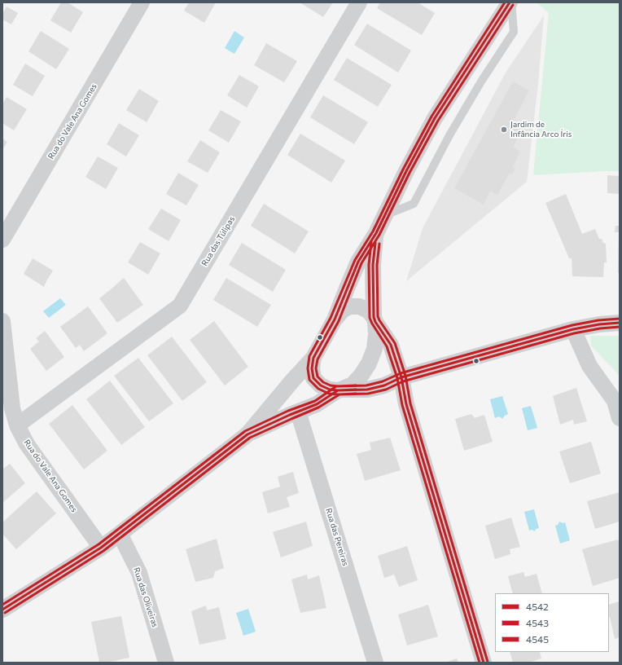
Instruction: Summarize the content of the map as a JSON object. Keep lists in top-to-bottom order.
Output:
{
  "streets": {
    "street": [
      "Rua do Vale Ana Gomes",
      "Rua das Túlipas",
      "Rua das Pereiras",
      "Rua das Oliveiras"
    ]
  },
  "crossings": [
    ["Rua do Vale Ana Gomes", "Rua das Túlipas"]
  ],
  "places": ["Jardim de Infância Arco Íris"],
  "lines": ["transit line 4542", "transit line 4543", "transit line 4545"],
  "legend": ["4542", "4543", "4545"]
}
